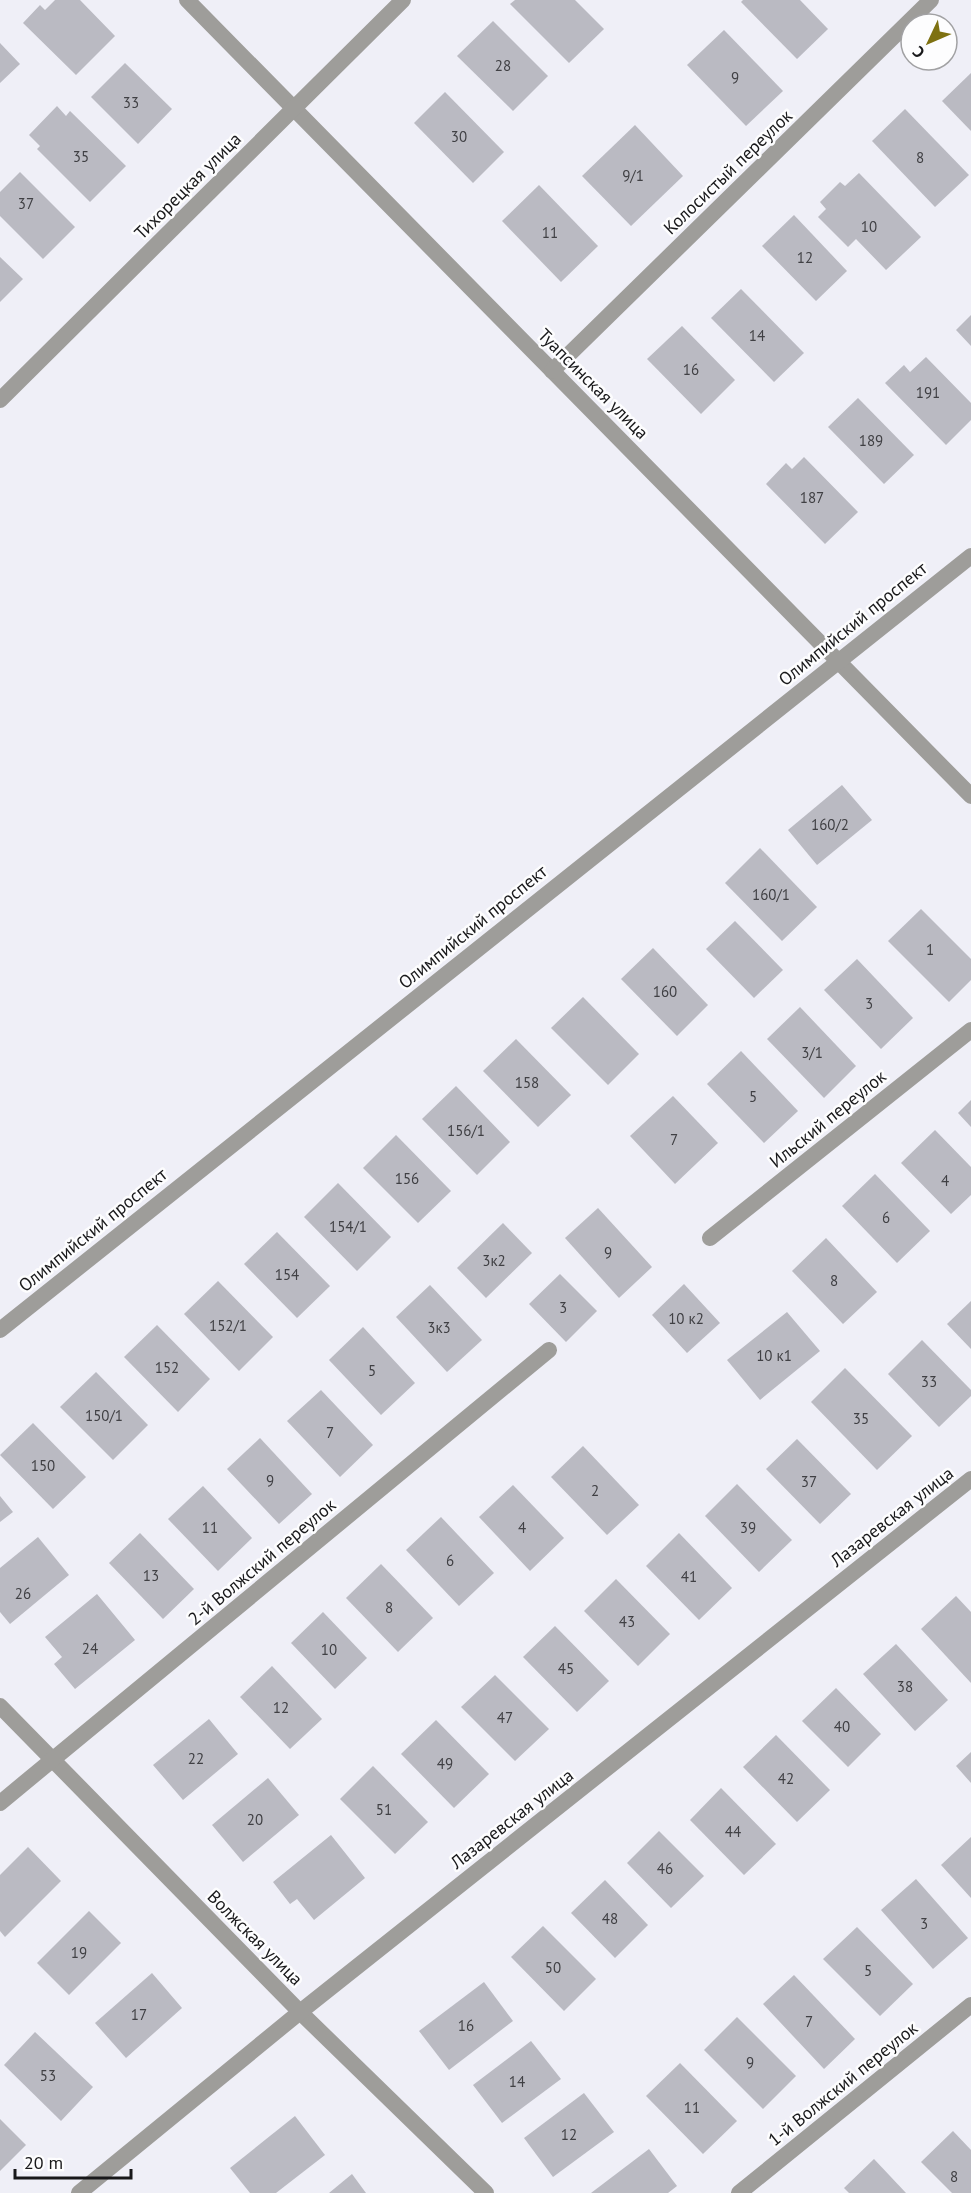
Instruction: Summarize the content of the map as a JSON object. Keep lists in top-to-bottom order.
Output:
{
  "streets": {
    "street": [
      "Колосистый переулок",
      "Тихорецкая улица",
      "Туапсинская улица",
      "Олимпийский проспект",
      "Ильский переулок",
      "Лазаревская улица",
      "2-й Волжский переулок",
      "Волжская улица",
      "1-й Волжский переулок"
    ]
  },
  "crossings": [
    ["Колосистый переулок", "Туапсинская улица"],
    ["Тихорецкая улица", "Туапсинская улица"],
    ["Туапсинская улица", "Олимпийский проспект"],
    ["Лазаревская улица", "Волжская улица"],
    ["2-й Волжский переулок", "Волжская улица"]
  ],
  "house_numbers": [
    "28",
    "9",
    "33",
    "30",
    "35",
    "8",
    "9/1",
    "37",
    "10",
    "11",
    "12",
    "14",
    "16",
    "191",
    "189",
    "187",
    "160/2",
    "160/1",
    "1",
    "160",
    "3",
    "3/1",
    "158",
    "5",
    "156/1",
    "7",
    "156",
    "4",
    "6",
    "154/1",
    "9",
    "3к2",
    "154",
    "8",
    "3",
    "10 к2",
    "152/1",
    "3к3",
    "10 к1",
    "152",
    "5",
    "33",
    "150/1",
    "35",
    "7",
    "150",
    "9",
    "37",
    "2",
    "11",
    "4",
    "39",
    "6",
    "13",
    "41",
    "26",
    "8",
    "43",
    "24",
    "10",
    "45",
    "38",
    "12",
    "47",
    "40",
    "22",
    "49",
    "42",
    "51",
    "20",
    "44",
    "46",
    "48",
    "3",
    "19",
    "50",
    "5",
    "17",
    "7",
    "16",
    "9",
    "53",
    "14",
    "11",
    "12",
    "8"
  ],
  "scale_bar": "20 m",
  "north": "bottom left"
}
